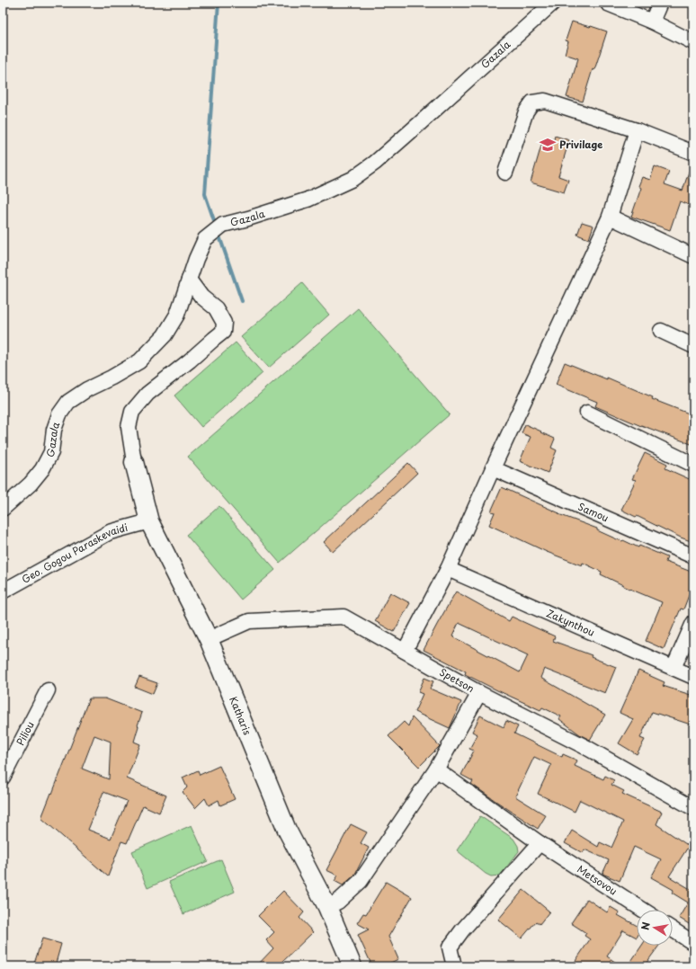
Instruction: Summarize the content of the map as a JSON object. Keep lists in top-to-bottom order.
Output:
{
  "streets": {
    "street": [
      "Gazala",
      "Samou",
      "Geo. Gogou Paraskevaidi",
      "Zakynthou",
      "Spetson",
      "Katharis",
      "Piliou",
      "Metsovou"
    ]
  },
  "crossings": [
    ["Geo. Gogou Paraskevaidi", "Katharis"],
    ["Spetson", "Katharis"]
  ],
  "places": {
    "school or university": ["Privilage"]
  },
  "north": "left"
}
